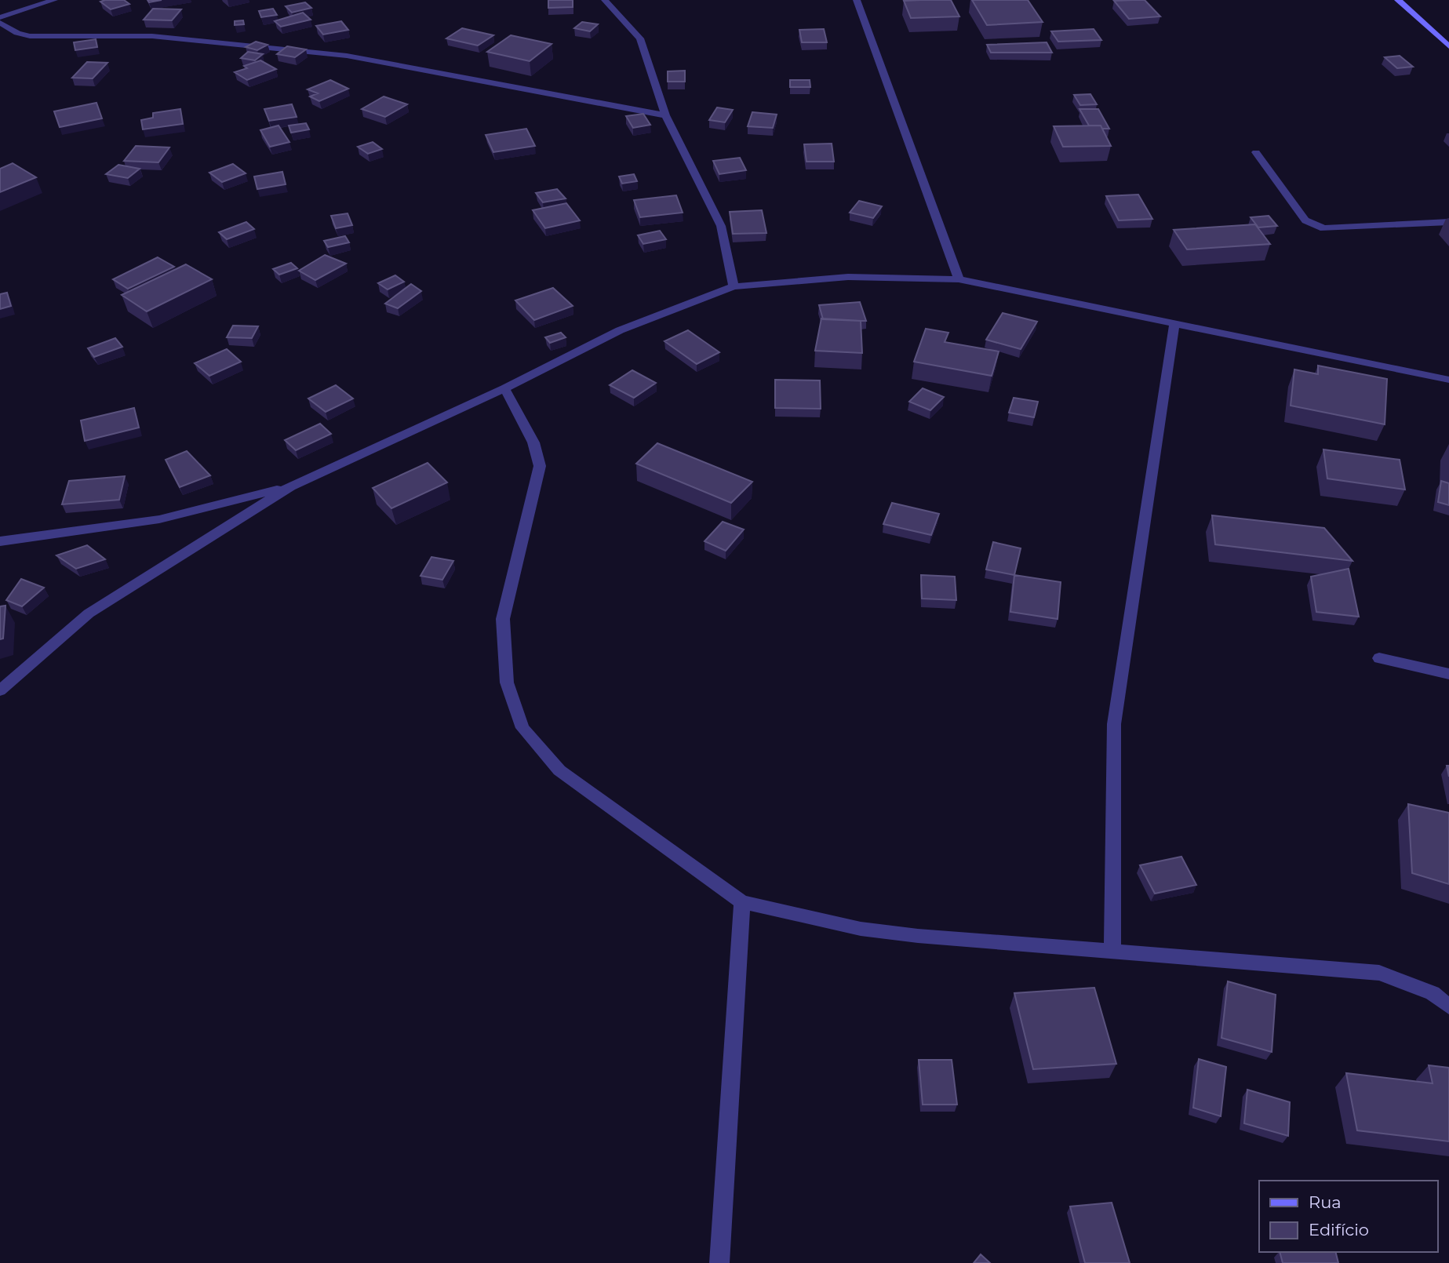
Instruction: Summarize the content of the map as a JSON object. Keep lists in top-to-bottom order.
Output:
{
  "legend": ["Rua", "Edifício"]
}
